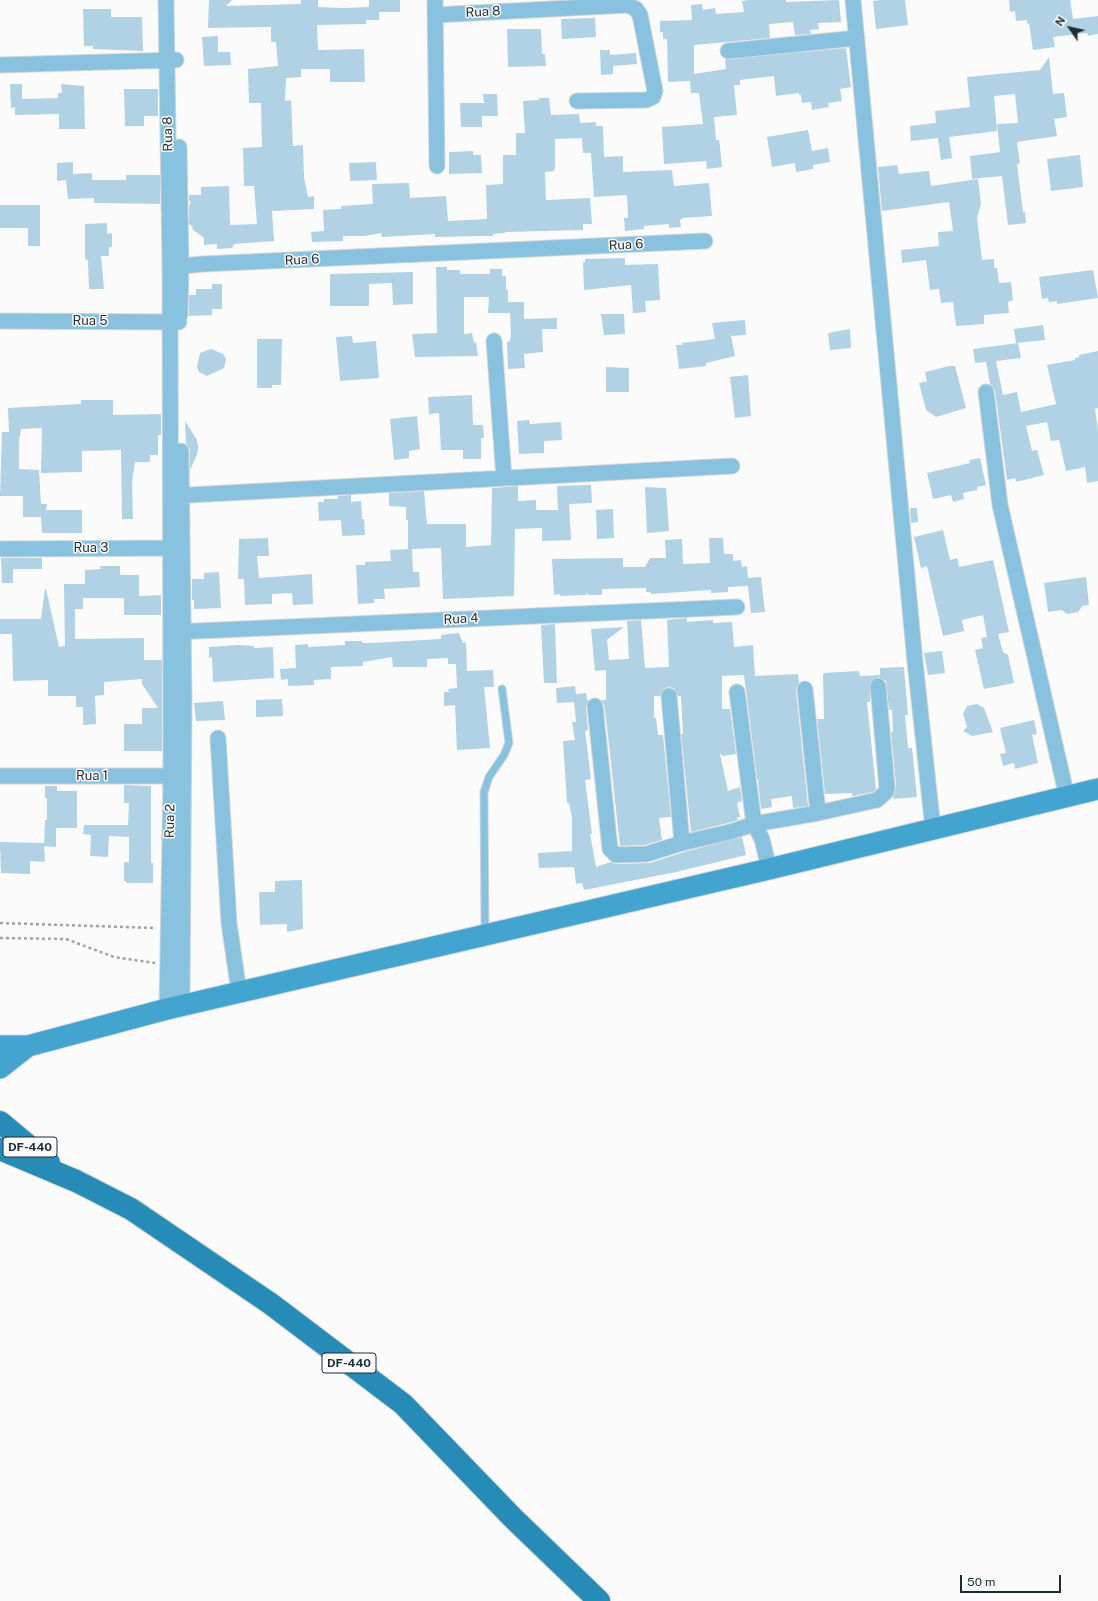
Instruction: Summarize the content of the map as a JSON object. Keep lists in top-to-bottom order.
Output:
{
  "streets": {
    "main road": ["DF-440"],
    "street": [
      "Rua 8",
      "Rua 6",
      "Rua 5",
      "Rua 3",
      "Rua 4",
      "Rua 1",
      "Rua 2"
    ]
  },
  "crossings": [
    ["Rua 8", "Rua 6"],
    ["Rua 4", "Rua 2"],
    ["Rua 1", "Rua 2"]
  ],
  "scale_bar": "50 m",
  "north": "top left"
}
